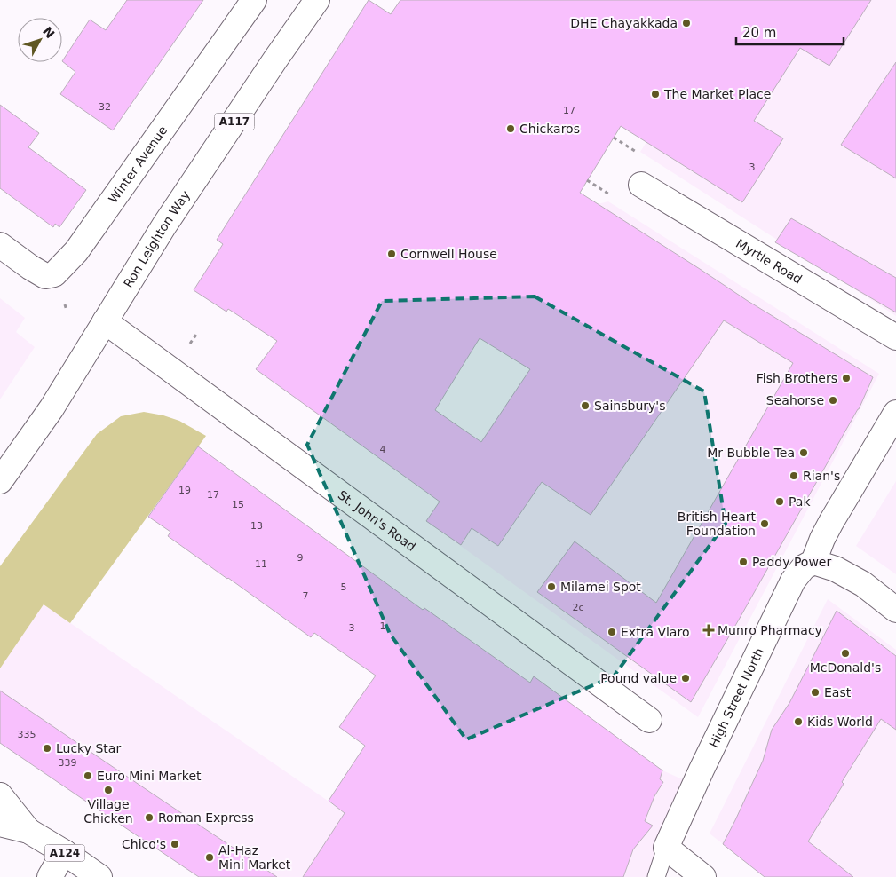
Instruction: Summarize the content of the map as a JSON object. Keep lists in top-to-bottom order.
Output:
{
  "streets": {
    "street": [
      "A117",
      "Winter Avenue",
      "Ron Leighton Way",
      "Myrtle Road",
      "St. John's Road",
      "High Street North",
      "A124"
    ]
  },
  "crossings": [
    ["Ron Leighton Way", "St. John's Road"]
  ],
  "places": {
    "other": [
      "DHE Chayakkada",
      "The Market Place",
      "Chickaros",
      "Cornwell House",
      "Fish Brothers",
      "Seahorse",
      "Sainsbury's",
      "Mr Bubble Tea",
      "Rian's",
      "Pak",
      "British Heart Foundation",
      "Paddy Power",
      "Milamei Spot",
      "Extra Vlaro",
      "McDonald's",
      "Pound value",
      "East",
      "Kids World",
      "Lucky Star",
      "Euro Mini Market",
      "Village Chicken",
      "Roman Express",
      "Chico's",
      "Al-Haz Mini Market"
    ],
    "health": ["Munro Pharmacy"]
  },
  "house_numbers": [
    "32",
    "17",
    "3",
    "4",
    "19",
    "17",
    "15",
    "13",
    "9",
    "11",
    "5",
    "7",
    "2c",
    "1",
    "3",
    "335",
    "339"
  ],
  "scale_bar": "20 m",
  "north": "top right"
}
